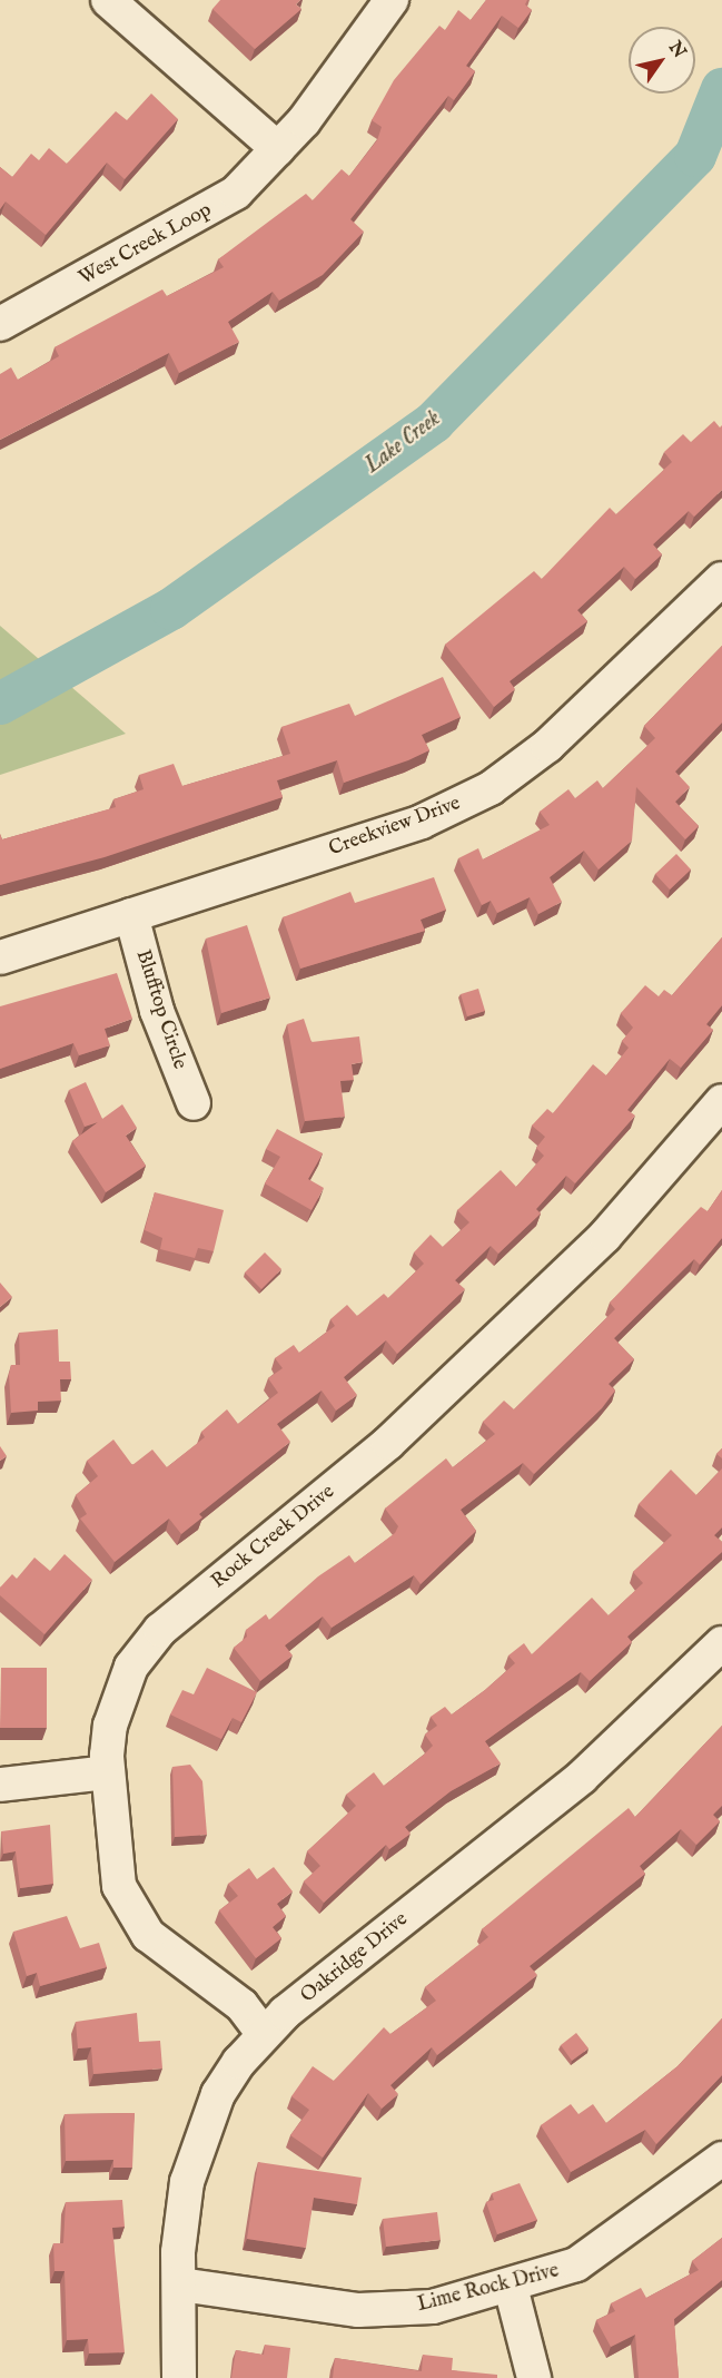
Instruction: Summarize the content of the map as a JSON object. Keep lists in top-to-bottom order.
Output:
{
  "streets": {
    "street": [
      "West Creek Loop",
      "Creekview Drive",
      "Blufftop Circle",
      "Rock Creek Drive",
      "Oakridge Drive",
      "Lime Rock Drive"
    ]
  },
  "crossings": [
    ["Creekview Drive", "Blufftop Circle"],
    ["Rock Creek Drive", "Oakridge Drive"],
    ["Oakridge Drive", "Lime Rock Drive"]
  ],
  "water": ["Lake Creek"],
  "north": "top right"
}
